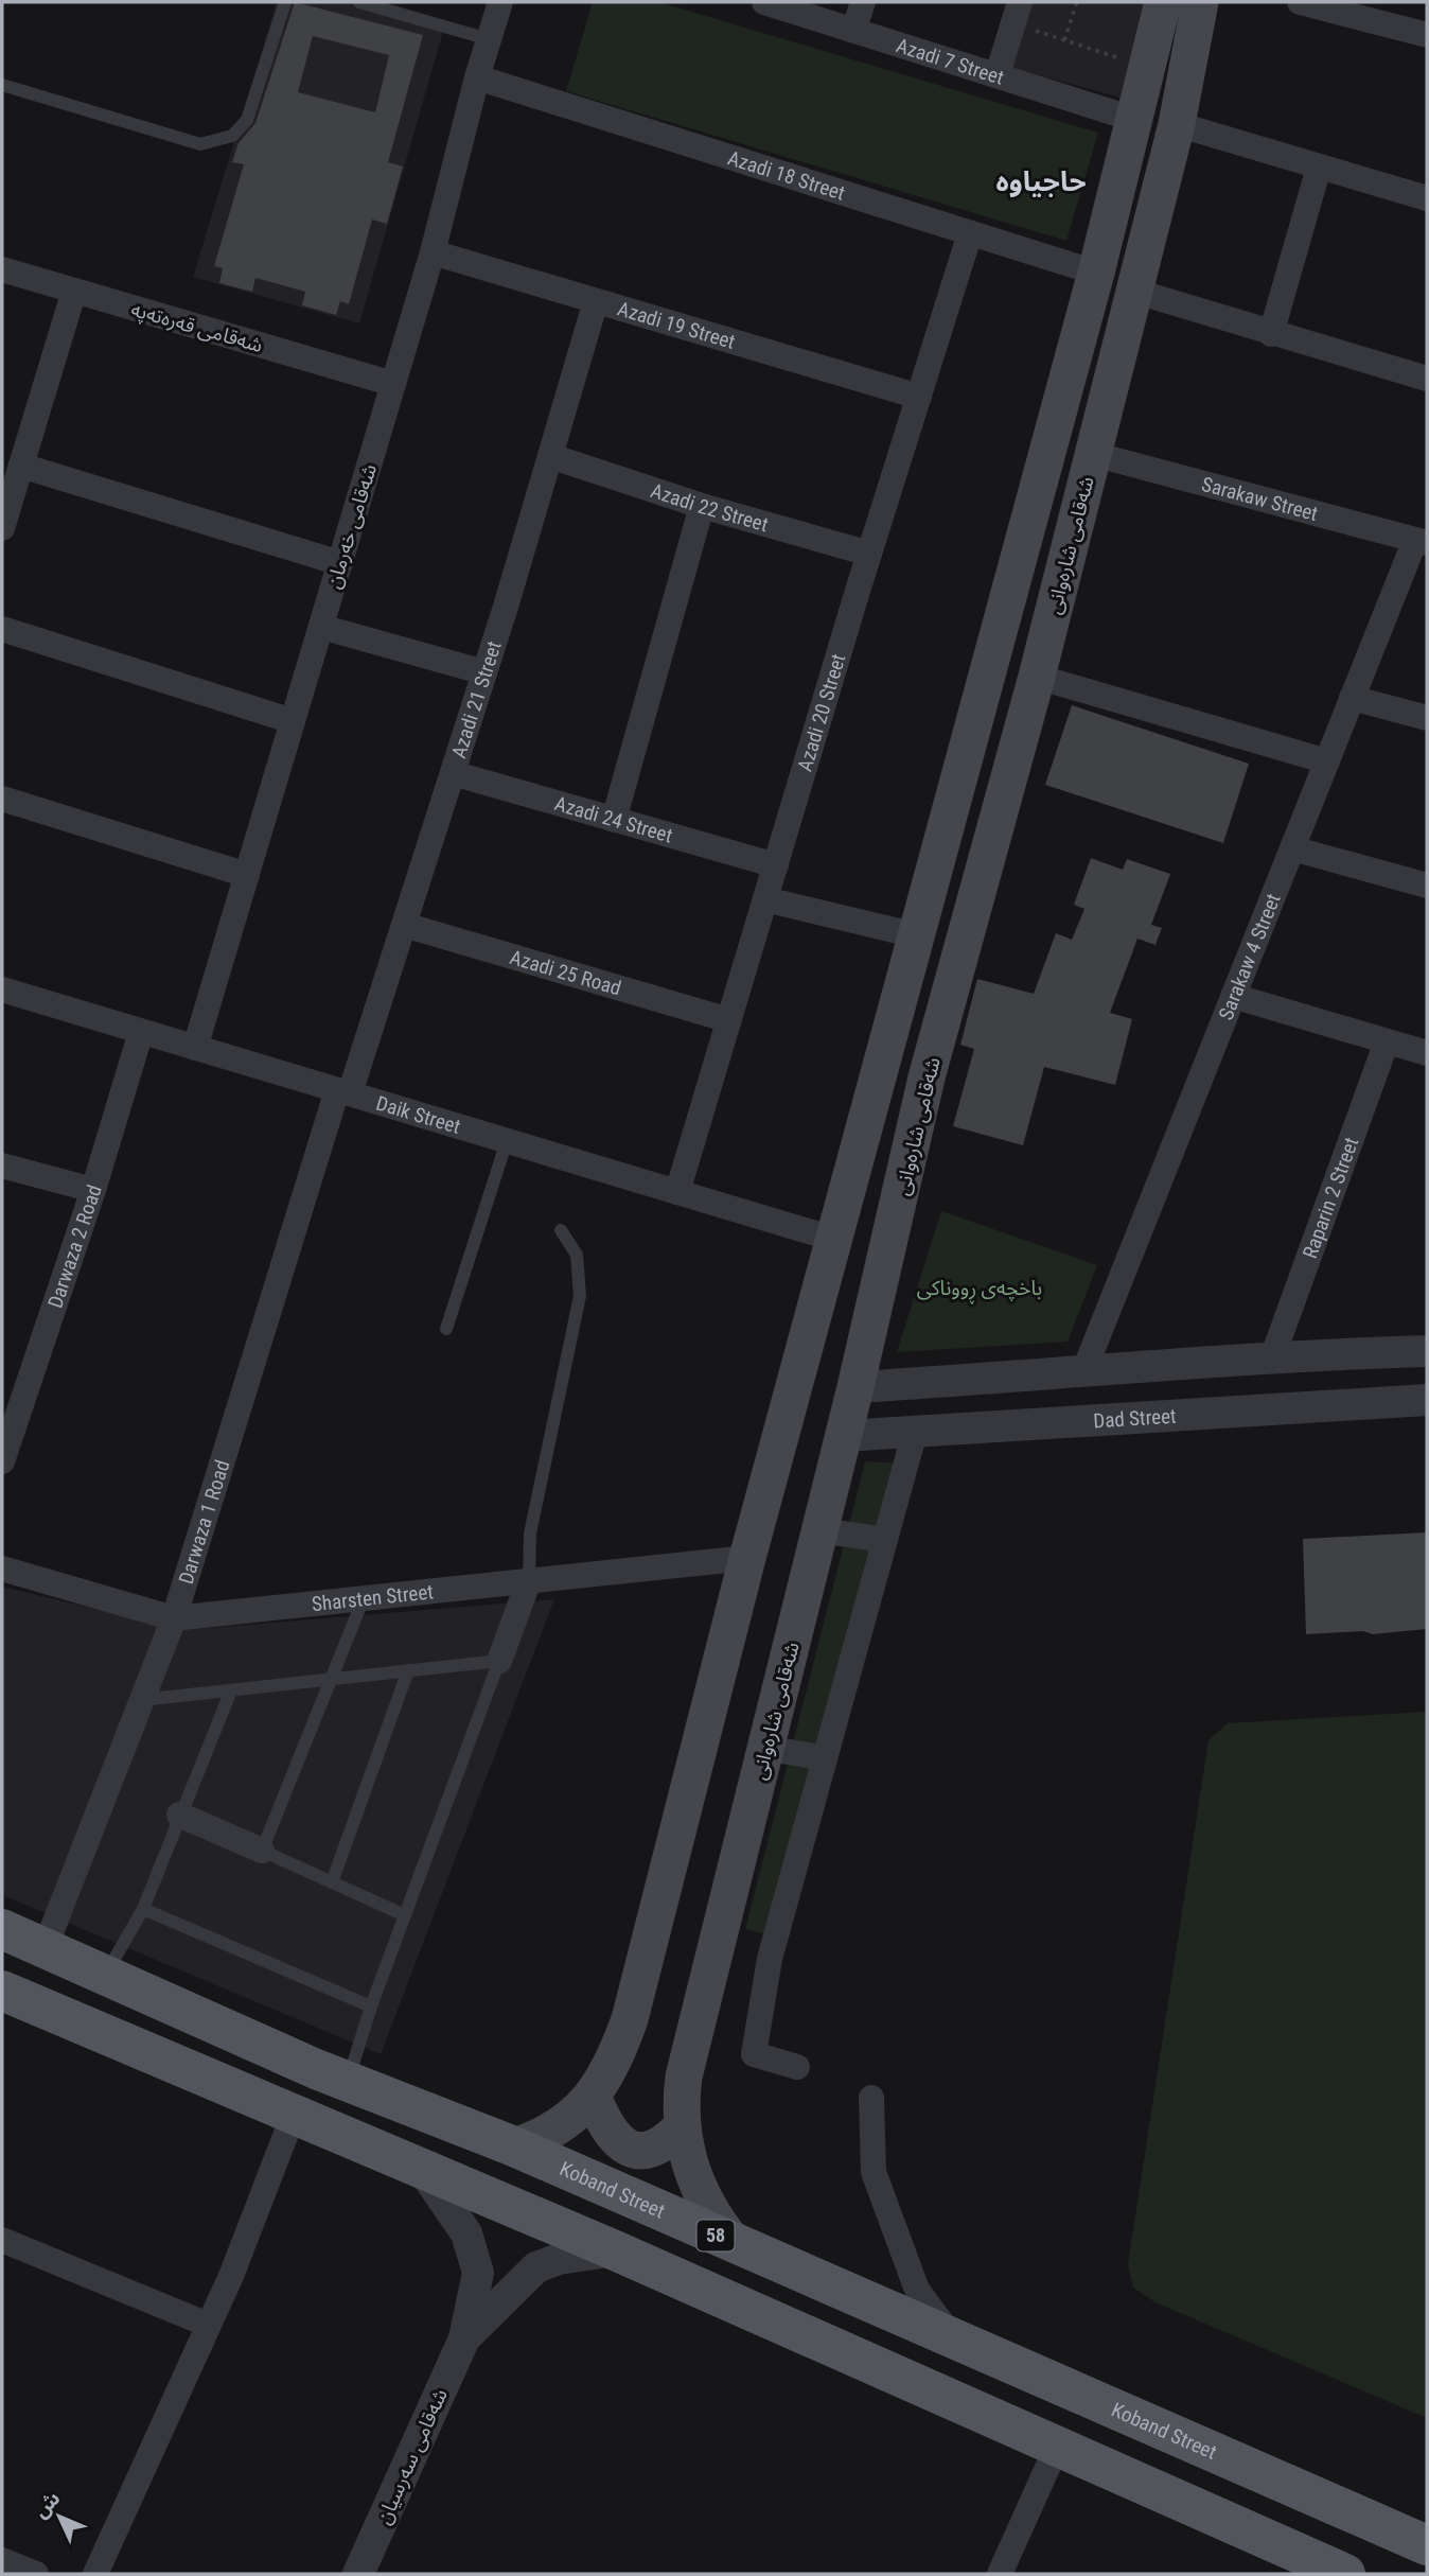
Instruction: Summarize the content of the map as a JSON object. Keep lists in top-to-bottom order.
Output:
{
  "streets": {
    "main road": ["شەقامی شارەوانی", "Koband Street", "58"],
    "street": [
      "Azadi 7 Street",
      "Azadi 18 Street",
      "Azadi 19 Street",
      "شەقامی قەرەتەپە",
      "Sarakaw Street",
      "Azadi 22 Street",
      "شەقامی خەرمان",
      "Azadi 21 Street",
      "Azadi 20 Street",
      "Azadi 24 Street",
      "Sarakaw 4 Street",
      "Azadi 25 Road",
      "Daik Street",
      "Raparin 2 Street",
      "Darwaza 2 Road",
      "Dad Street",
      "Darwaza 1 Road",
      "Sharsten Street",
      "شەقامی سەرسیان"
    ]
  },
  "crossings": [
    ["Azadi 18 Street", "شەقامی خەرمان"],
    ["Azadi 18 Street", "Azadi 20 Street"],
    ["Azadi 19 Street", "شەقامی خەرمان"],
    ["Azadi 19 Street", "Azadi 21 Street"],
    ["Azadi 19 Street", "Azadi 20 Street"],
    ["شەقامی قەرەتەپە", "شەقامی خەرمان"],
    ["Sarakaw Street", "شەقامی شارەوانی"],
    ["Sarakaw Street", "Sarakaw 4 Street"],
    ["Azadi 22 Street", "Azadi 21 Street"],
    ["Azadi 22 Street", "Azadi 20 Street"],
    ["شەقامی خەرمان", "Daik Street"],
    ["شەقامی شارەوانی", "Dad Street"],
    ["شەقامی شارەوانی", "Koband Street"],
    ["Azadi 21 Street", "Azadi 24 Street"],
    ["Azadi 21 Street", "Azadi 25 Road"],
    ["Azadi 21 Street", "Daik Street"],
    ["Azadi 21 Street", "Darwaza 1 Road"],
    ["Azadi 20 Street", "Azadi 24 Street"],
    ["Azadi 20 Street", "Azadi 25 Road"],
    ["Azadi 20 Street", "Daik Street"],
    ["Daik Street", "Darwaza 2 Road"],
    ["Daik Street", "Darwaza 1 Road"],
    ["Darwaza 1 Road", "Sharsten Street"],
    ["Darwaza 1 Road", "Koband Street"]
  ],
  "districts": ["حاجیاوە"],
  "parks": ["باخچەی ڕووناکی"],
  "north": "top left"
}
